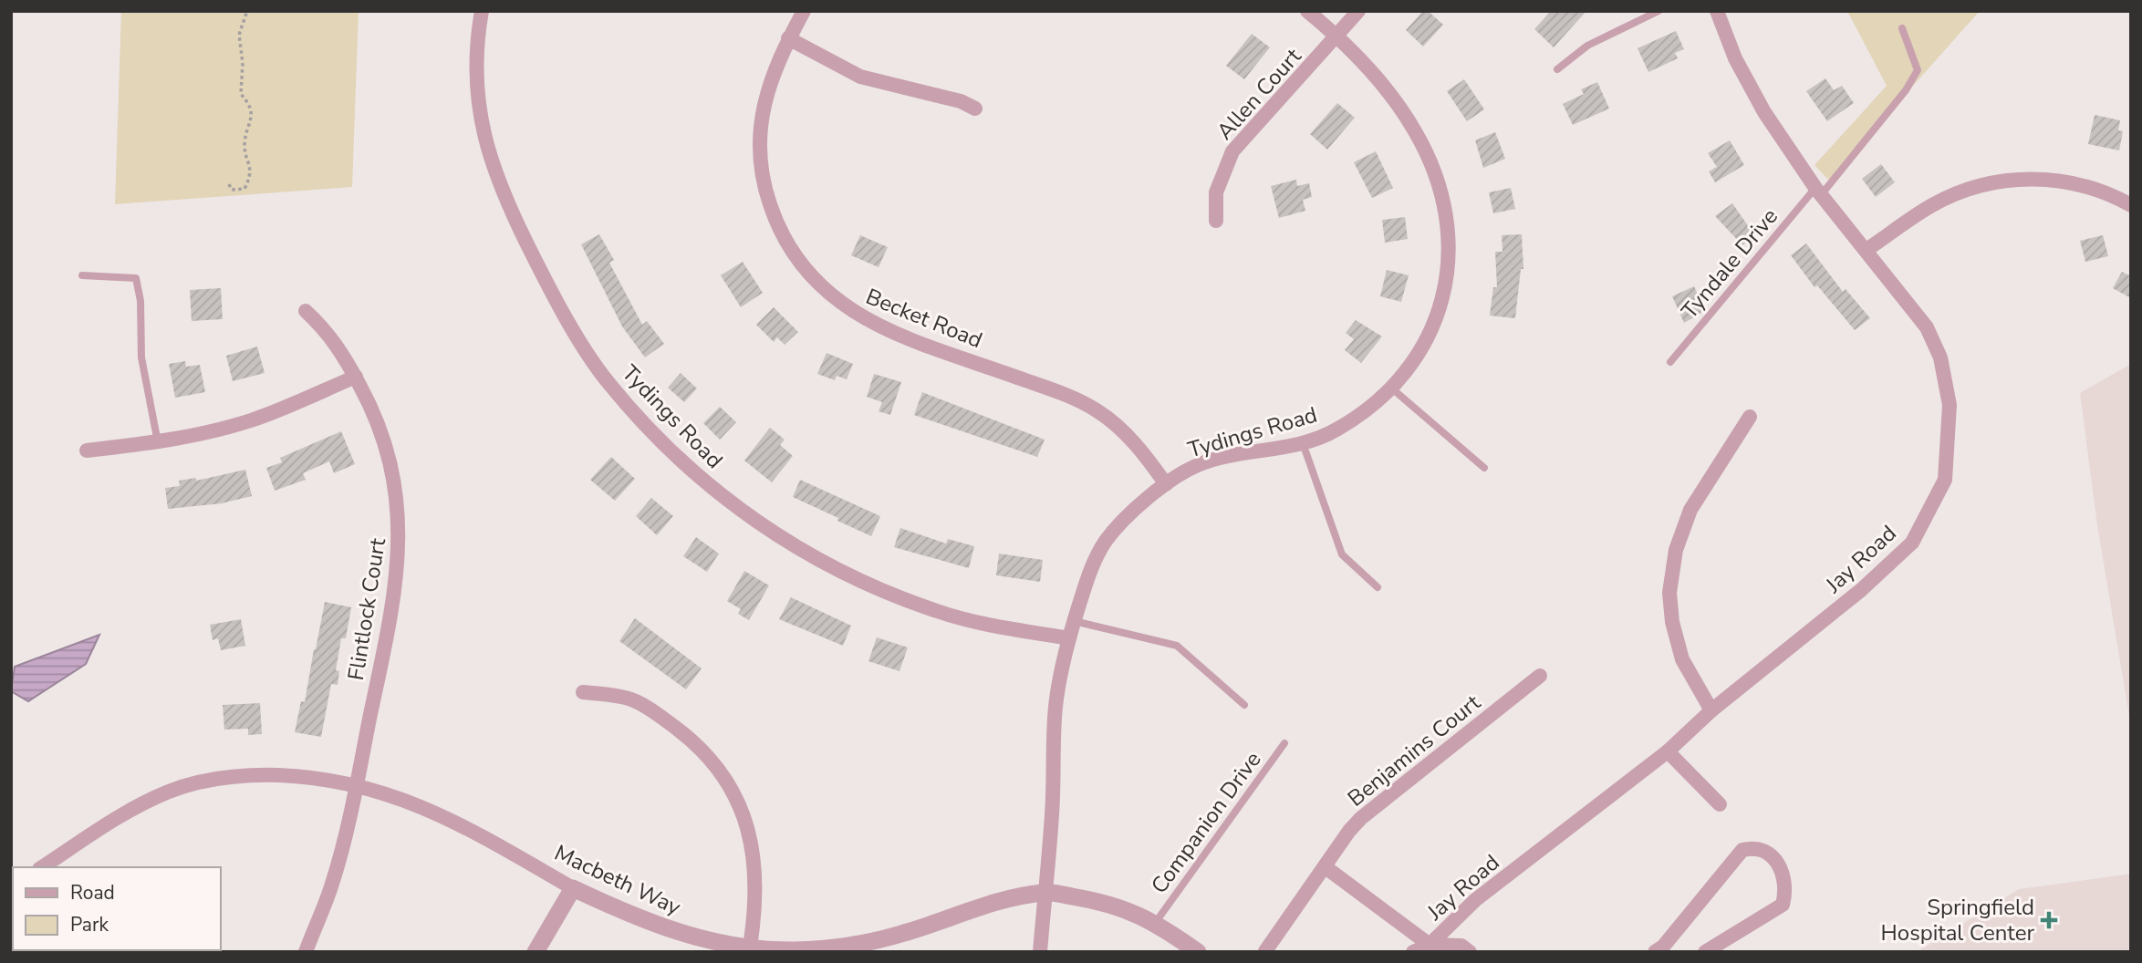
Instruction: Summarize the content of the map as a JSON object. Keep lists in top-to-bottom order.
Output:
{
  "streets": {
    "street": [
      "Allen Court",
      "Becket Road",
      "Tydings Road",
      "Jay Road",
      "Flintlock Court",
      "Benjamins Court",
      "Macbeth Way"
    ],
    "lane": ["Tyndale Drive", "Companion Drive"]
  },
  "crossings": [
    ["Allen Court", "Tydings Road"],
    ["Tyndale Drive", "Jay Road"],
    ["Becket Road", "Tydings Road"],
    ["Tydings Road", "Macbeth Way"],
    ["Flintlock Court", "Macbeth Way"],
    ["Companion Drive", "Macbeth Way"]
  ],
  "places": {
    "health": ["Springfield Hospital Center"]
  },
  "legend": ["Road", "Park"]
}
